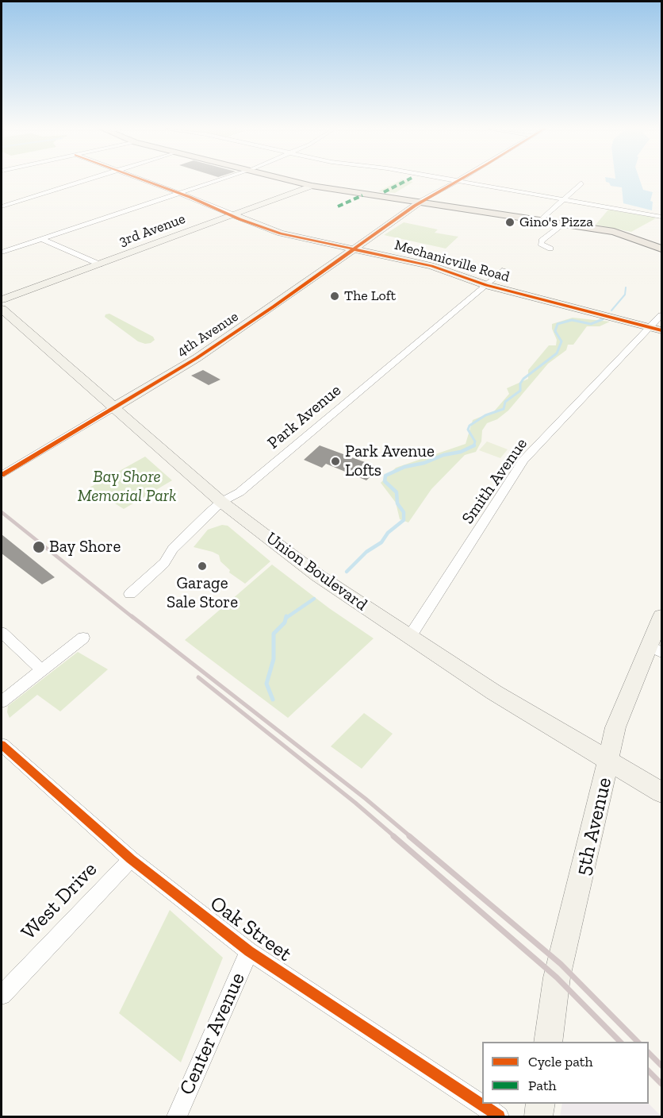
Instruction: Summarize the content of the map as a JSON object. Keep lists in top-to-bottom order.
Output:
{
  "streets": {
    "main road": [
      "3rd Avenue",
      "Mechanicville Road",
      "4th Avenue",
      "Union Boulevard",
      "5th Avenue"
    ],
    "street": [
      "Park Avenue",
      "Smith Avenue",
      "West Drive",
      "Oak Street",
      "Center Avenue"
    ]
  },
  "crossings": [
    ["3rd Avenue", "Mechanicville Road"],
    ["Mechanicville Road", "4th Avenue"],
    ["Mechanicville Road", "Park Avenue"],
    ["Mechanicville Road", "Smith Avenue"],
    ["4th Avenue", "Union Boulevard"],
    ["Park Avenue", "Union Boulevard"],
    ["Smith Avenue", "Union Boulevard"],
    ["Union Boulevard", "5th Avenue"],
    ["West Drive", "Oak Street"],
    ["Oak Street", "Center Avenue"]
  ],
  "parks": ["Bay Shore Memorial Park"],
  "places": [
    "Gino's Pizza",
    "The Loft",
    "Park Avenue Lofts",
    "Bay Shore",
    "Garage Sale Store"
  ],
  "legend": ["Cycle path", "Path"]
}
